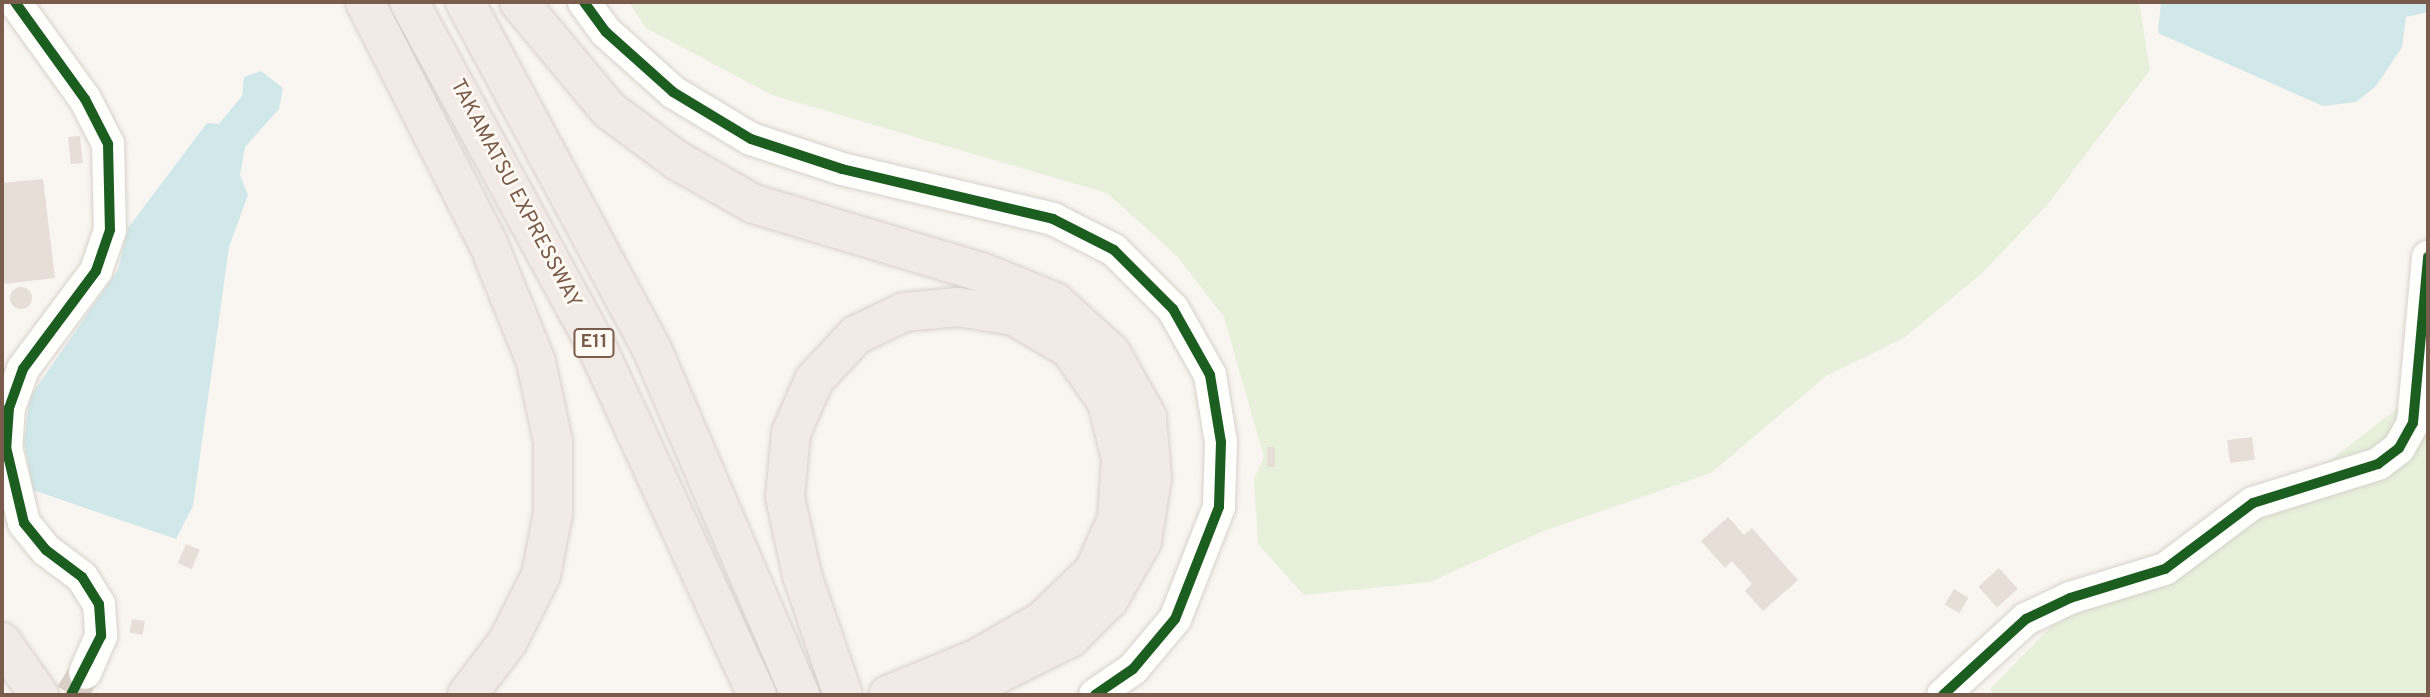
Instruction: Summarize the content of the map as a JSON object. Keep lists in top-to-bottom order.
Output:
{
  "streets": {
    "highway": ["TAKAMATSU EXPRESSWAY", "E11"]
  }
}
